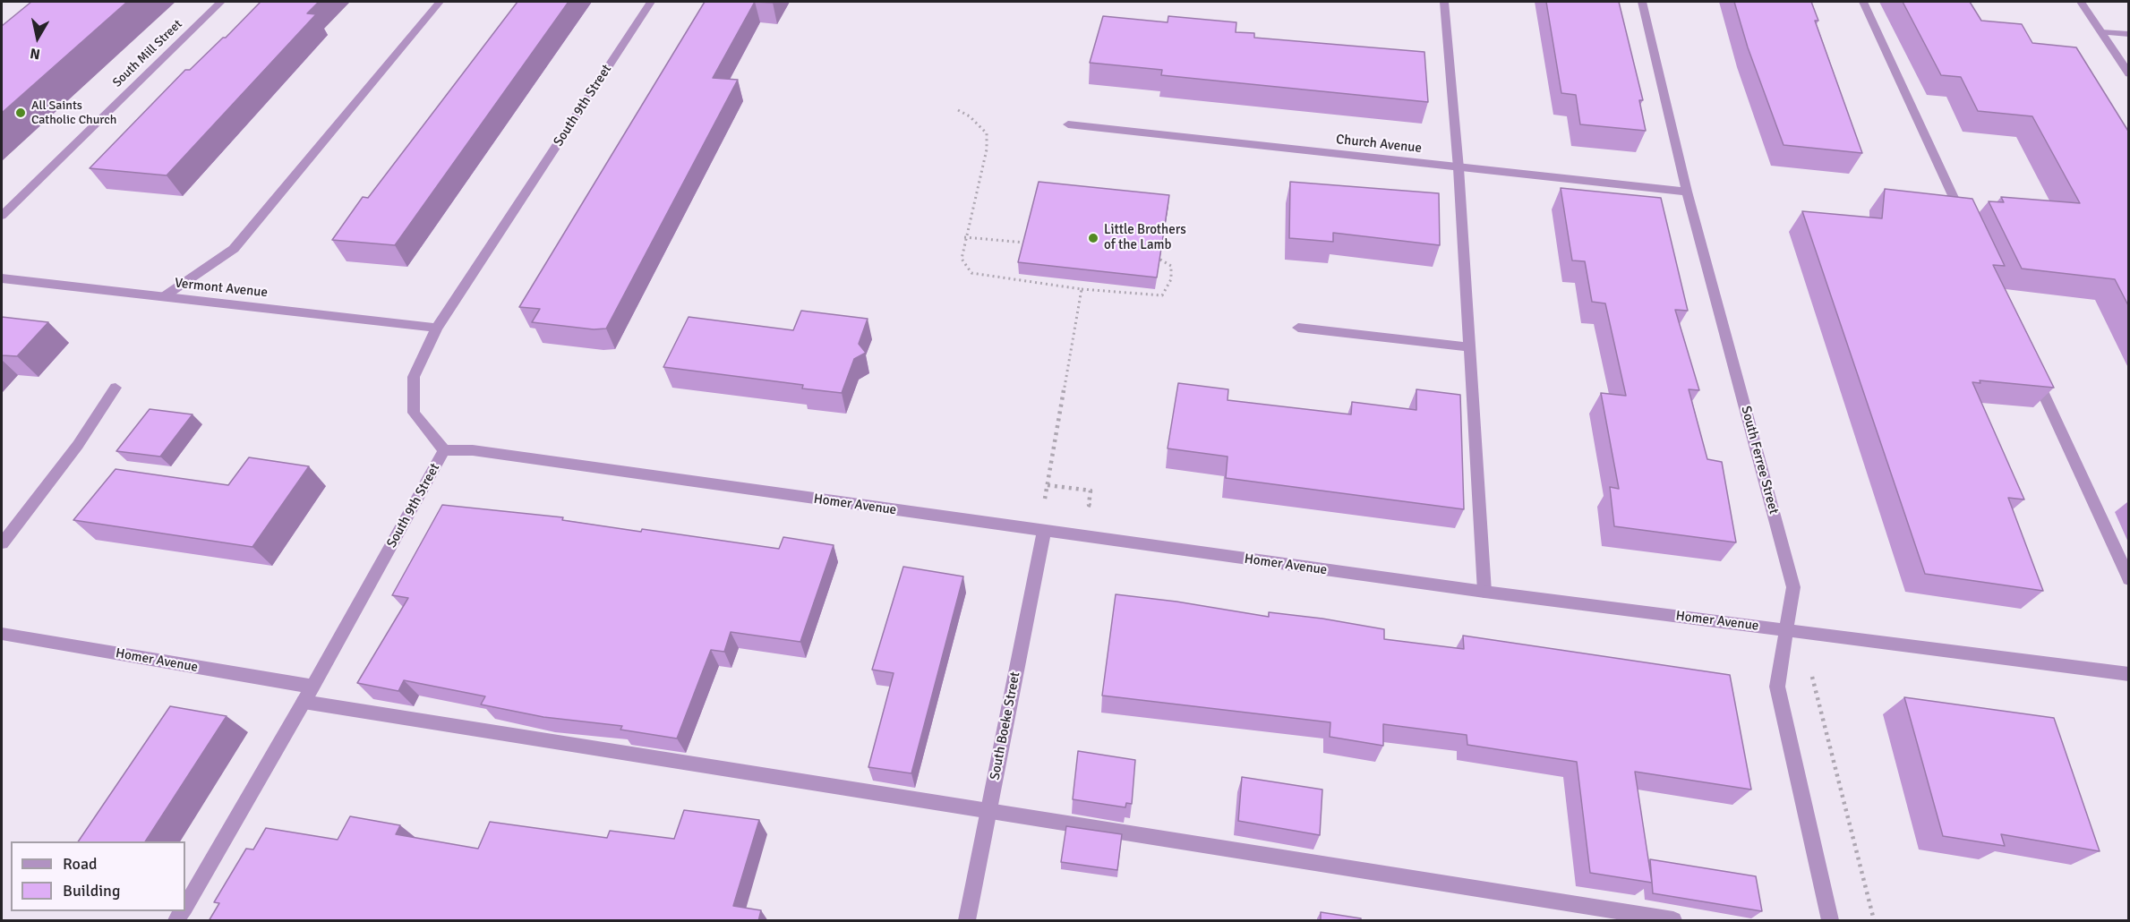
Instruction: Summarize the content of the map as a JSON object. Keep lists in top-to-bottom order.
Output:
{
  "streets": {
    "street": [
      "South Mill Street",
      "South 9th Street",
      "Church Avenue",
      "Vermont Avenue",
      "South Ferree Street",
      "Homer Avenue",
      "South Boeke Street"
    ]
  },
  "crossings": [
    ["South 9th Street", "Vermont Avenue"],
    ["South 9th Street", "Homer Avenue"],
    ["Church Avenue", "South Ferree Street"],
    ["South Ferree Street", "Homer Avenue"],
    ["Homer Avenue", "South Boeke Street"]
  ],
  "places": ["All Saints Catholic Church", "Little Brothers of the Lamb"],
  "legend": ["Road", "Building"],
  "north": "bottom"
}
